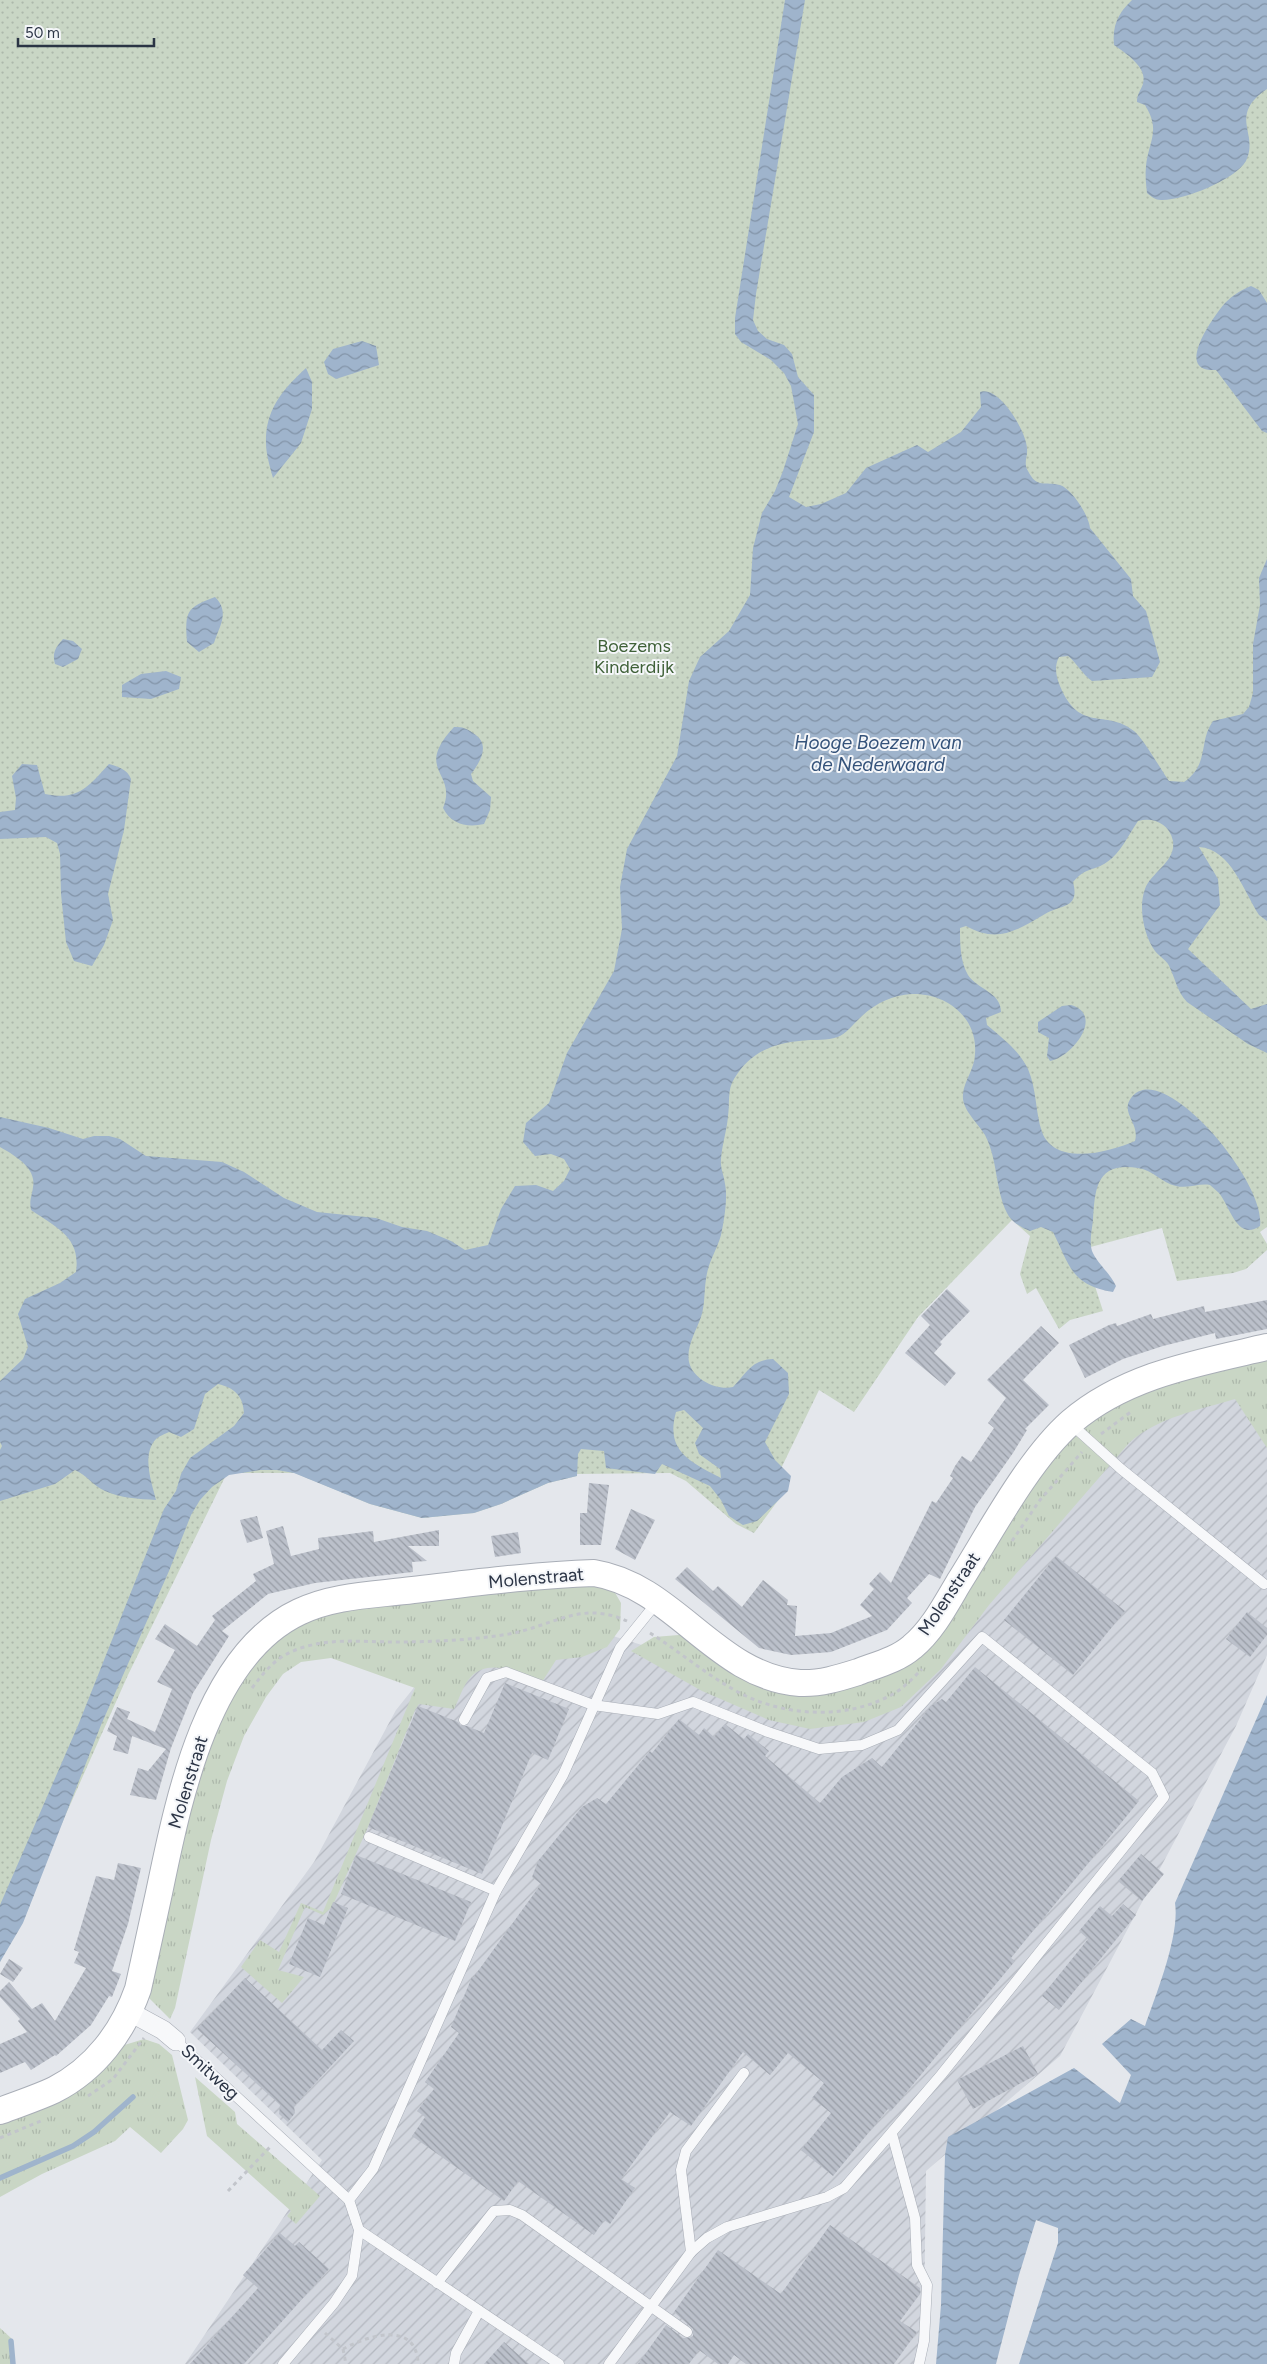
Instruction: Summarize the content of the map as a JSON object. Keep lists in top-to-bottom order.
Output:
{
  "streets": {
    "street": ["Molenstraat", "Smitweg"]
  },
  "crossings": [
    ["Molenstraat", "Smitweg"]
  ],
  "water": ["Hooge Boezem van de Nederwaard"],
  "parks": ["Boezems Kinderdijk"],
  "scale_bar": "50 m"
}
